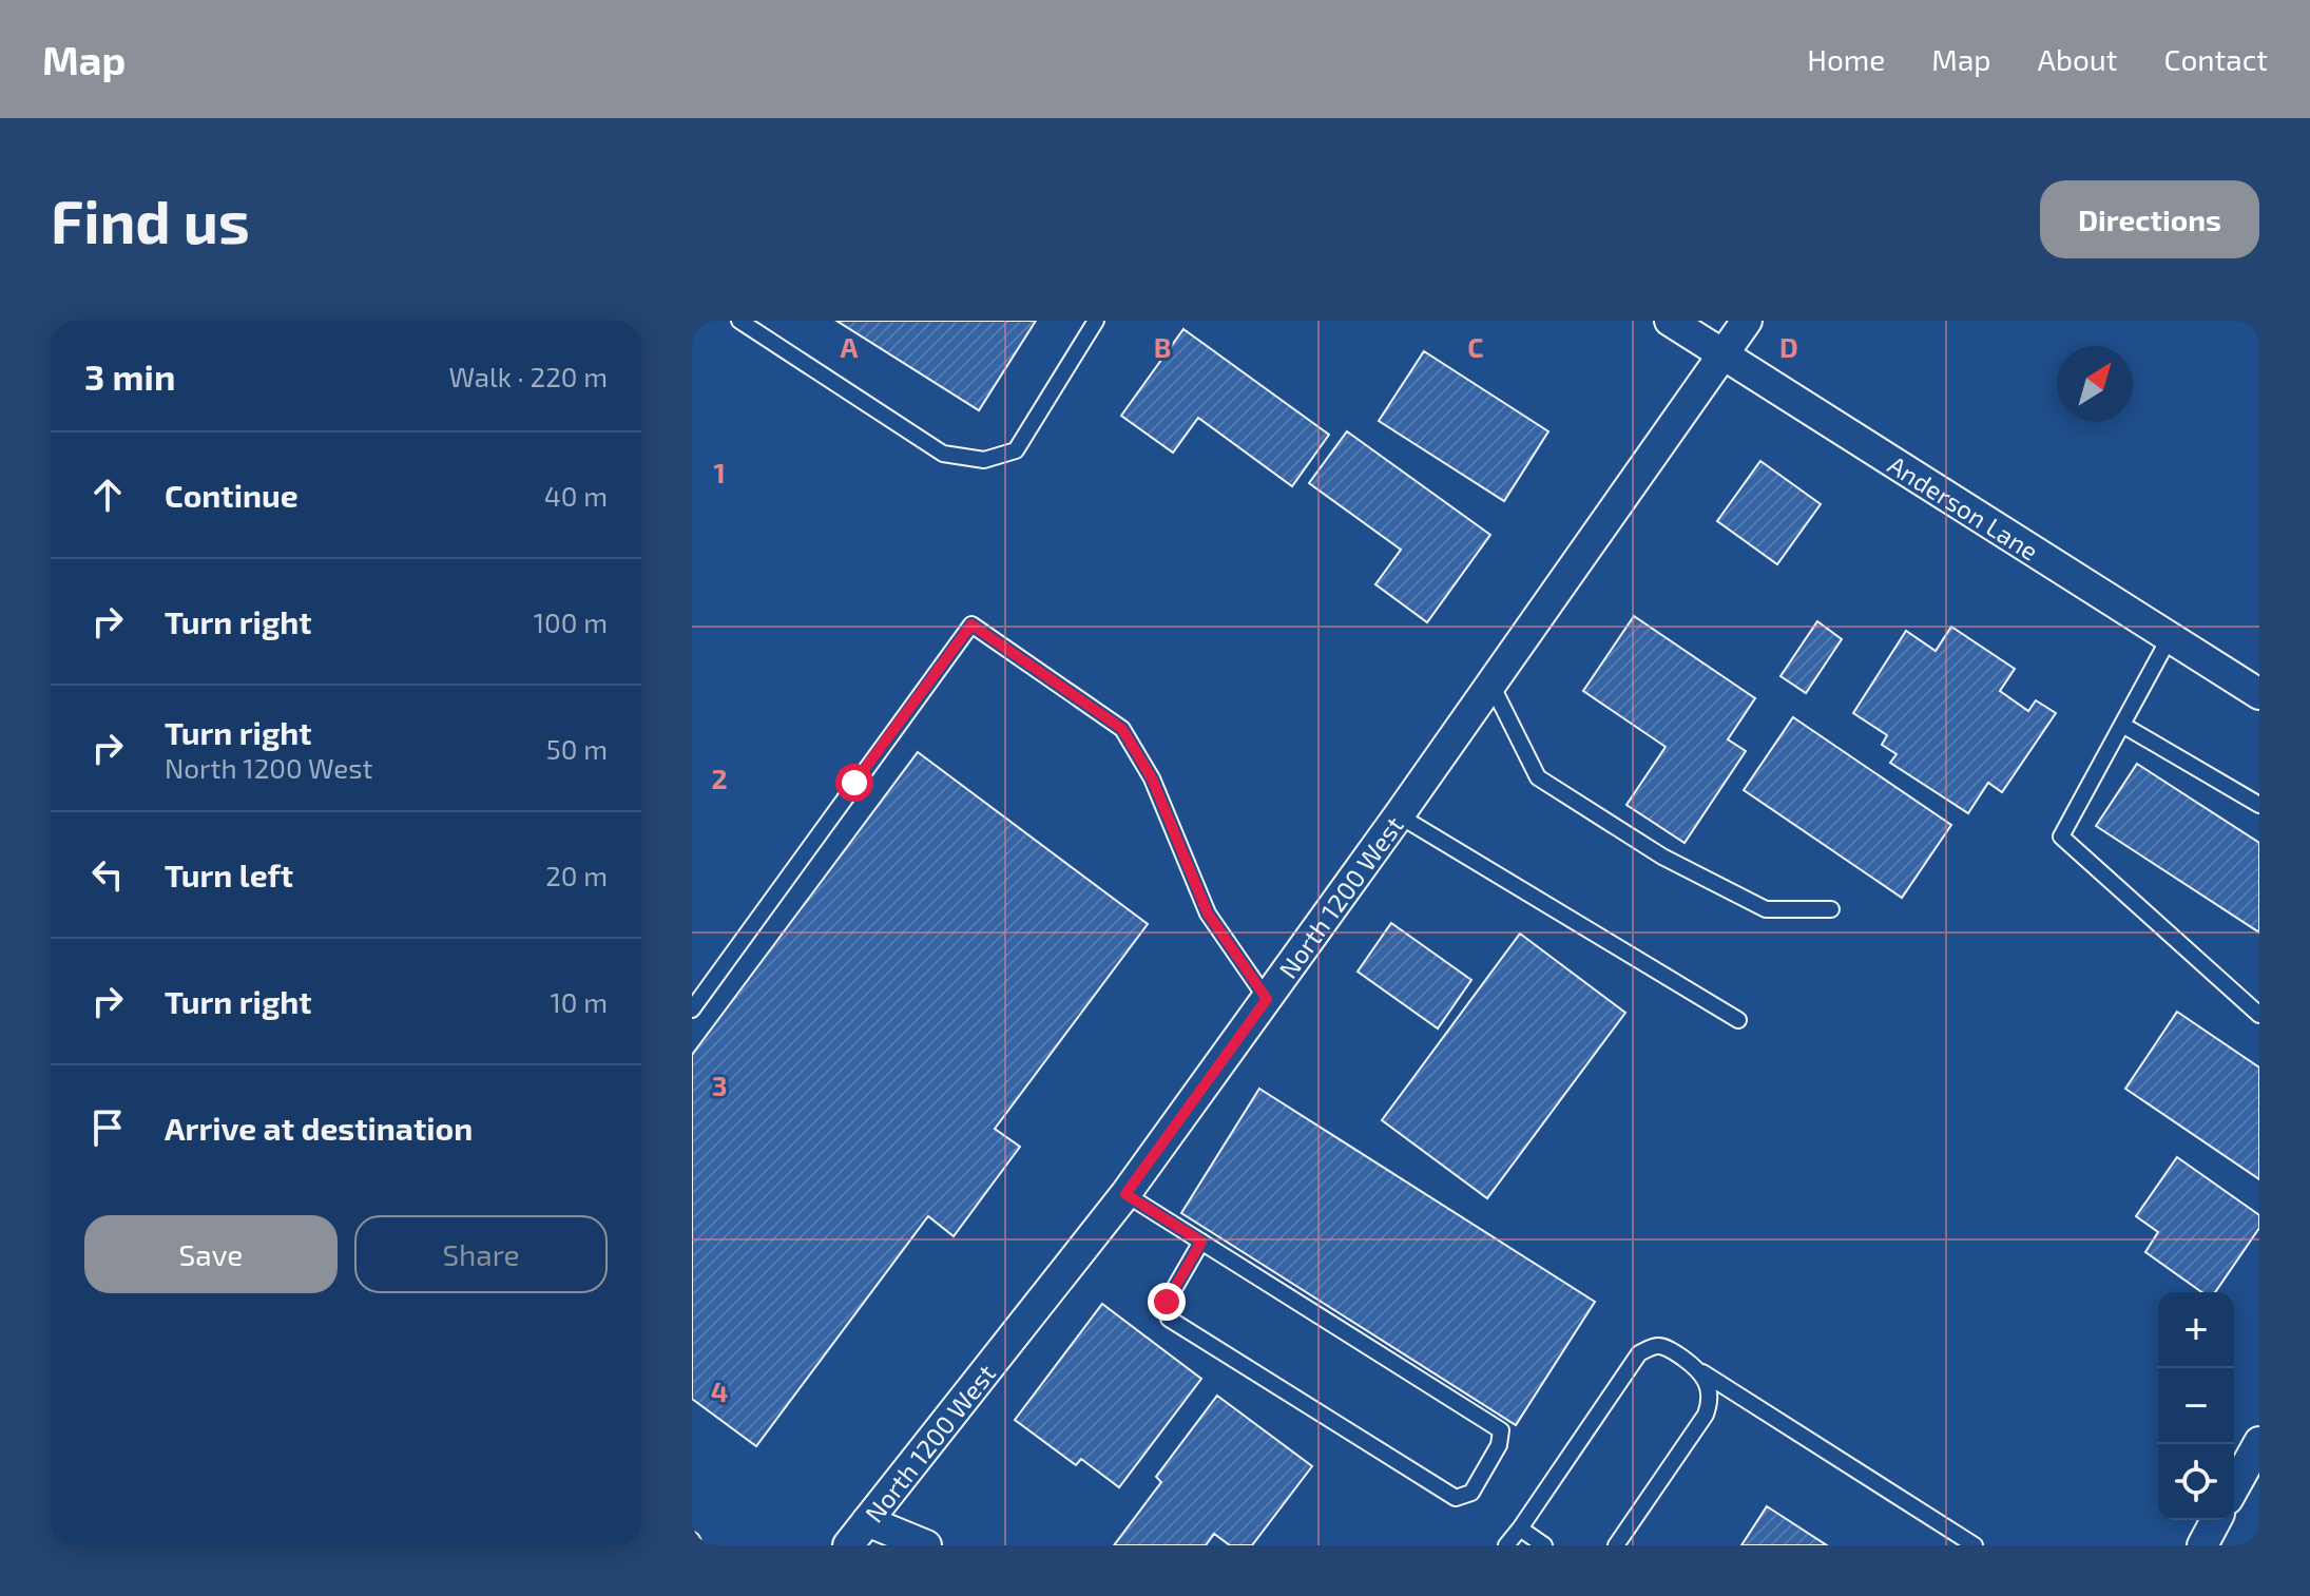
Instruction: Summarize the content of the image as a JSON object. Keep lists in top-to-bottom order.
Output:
{
  "streets": {
    "street": ["Anderson Lane", "North 1200 West"]
  },
  "crossings": [
    ["Anderson Lane", "North 1200 West"]
  ],
  "north": "top right",
  "page": {
    "header": "Map",
    "nav": [
      "Home",
      "Map",
      "About",
      "Contact"
    ],
    "buttons": [
      "Directions",
      ["Save", "Share"]
    ],
    "title": "Find us",
    "heading": ["3 min", "Walk · 220 m"],
    "list": [
      ["Continue", "40 m"],
      ["Turn right", "100 m"],
      ["Turn right", "North 1200 West", "50 m"],
      ["Turn left", "20 m"],
      ["Turn right", "10 m"],
      "Arrive at destination"
    ],
    "map_buttons": ["+", "−"]
  },
  "grid": {
    "columns": [
      "A",
      "B",
      "C",
      "D"
    ],
    "rows": [
      "1",
      "2",
      "3",
      "4"
    ]
  }
}
